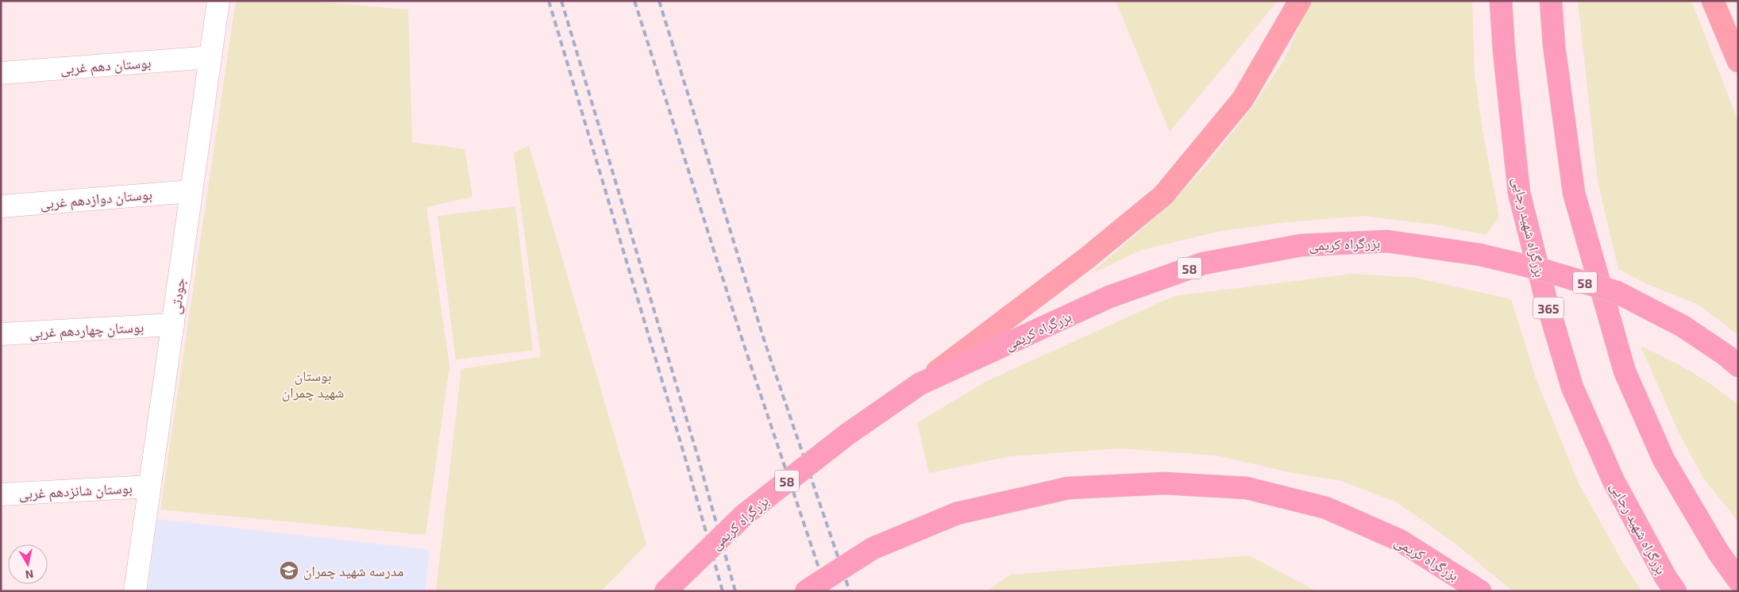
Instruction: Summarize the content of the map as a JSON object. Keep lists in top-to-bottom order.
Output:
{
  "streets": {
    "highway": [
      "بزرگراه شهید رجایی",
      "بزرگراه کریمی",
      "58",
      "365"
    ],
    "street": [
      "بوستان دهم غربی",
      "بوستان دوازدهم غربی",
      "جودتی",
      "بوستان چهاردهم غربی",
      "بوستان شانزدهم غربی"
    ]
  },
  "crossings": [
    ["بوستان دهم غربی", "جودتی"],
    ["بوستان دوازدهم غربی", "جودتی"],
    ["جودتی", "بوستان چهاردهم غربی"],
    ["جودتی", "بوستان شانزدهم غربی"]
  ],
  "parks": ["بوستان شهید چمران"],
  "places": {
    "school or university": ["مدرسه شهید چمران"]
  },
  "north": "bottom"
}
